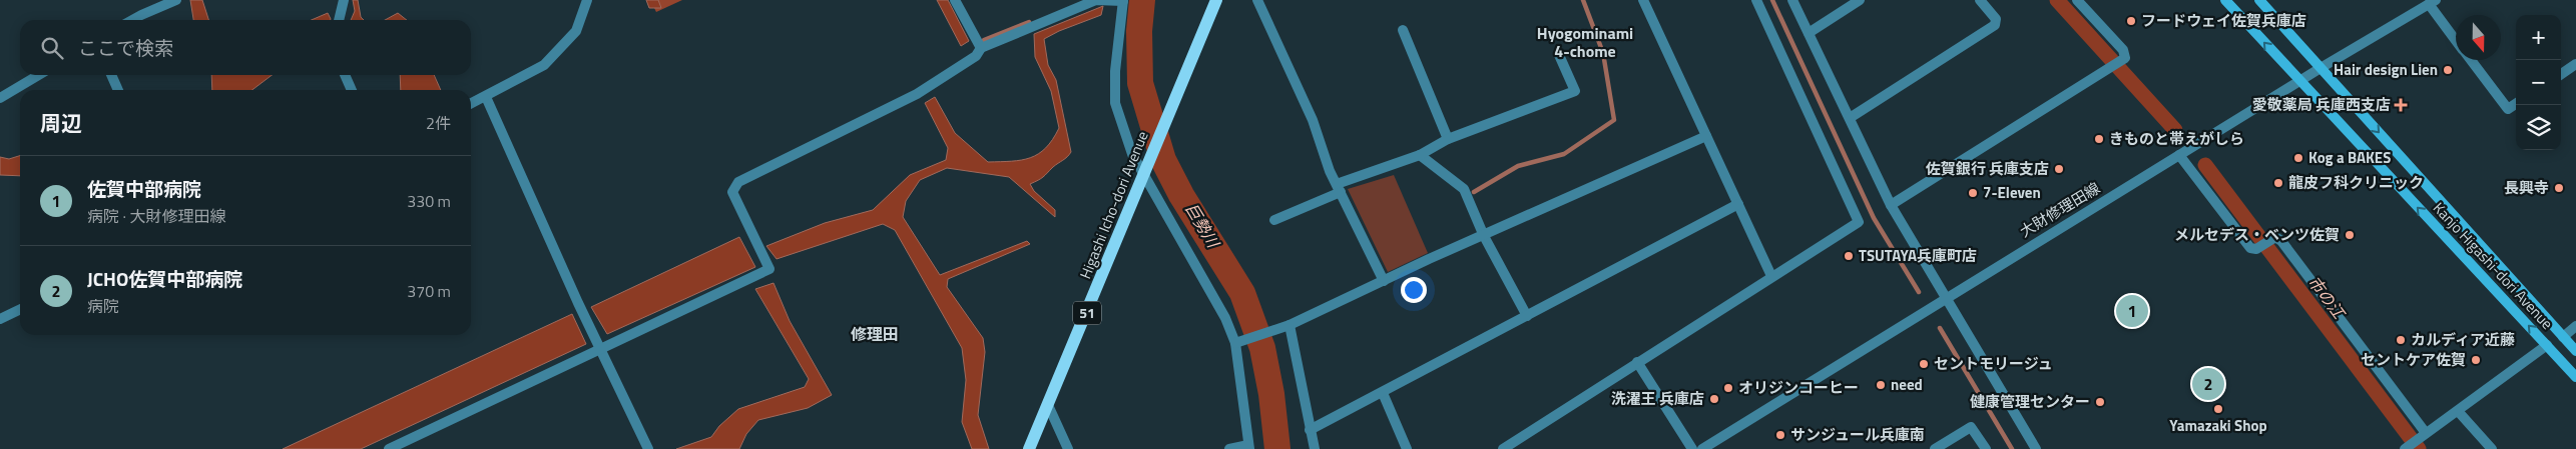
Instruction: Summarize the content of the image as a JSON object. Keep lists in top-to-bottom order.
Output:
{
  "streets": {
    "main road": ["Higashi Icho-dori Avenue", "Kanjo Higashi-dori Avenue", "51"],
    "street": ["大財修理田線"]
  },
  "crossings": [
    ["大財修理田線", "Kanjo Higashi-dori Avenue"]
  ],
  "districts": ["Hyogominami 4-chome", "修理田"],
  "water": ["巨勢川", "市の江"],
  "places": {
    "other": [
      "フードウェイ佐賀兵庫店",
      "Hair design Lien",
      "きものと帯えがしら",
      "Kog a BAKES",
      "佐賀銀行 兵庫支店",
      "龍皮フ科クリニック",
      "長興寺",
      "7-Eleven",
      "メルセデス・ベンツ佐賀",
      "TSUTAYA兵庫町店",
      "カルディア近藤",
      "セントケア佐賀",
      "セントモリージュ",
      "need",
      "オリジンコーヒー",
      "洗濯王 兵庫店",
      "健康管理センター",
      "Yamazaki Shop",
      "サンジュール兵庫南"
    ],
    "health": ["愛敬薬局 兵庫西支店"]
  },
  "north": "bottom",
  "page": {
    "map_buttons": ["+", "−"],
    "search": "ここで検索",
    "heading": ["周辺", "2件"],
    "list": [
      {
        "mark": "1",
        "name": "佐賀中部病院",
        "note": "病院 · 大財修理田線",
        "value": "330 m"
      },
      {
        "mark": "2",
        "name": "JCHO佐賀中部病院",
        "note": "病院",
        "value": "370 m"
      }
    ],
    "pins": ["1", "2"]
  }
}
